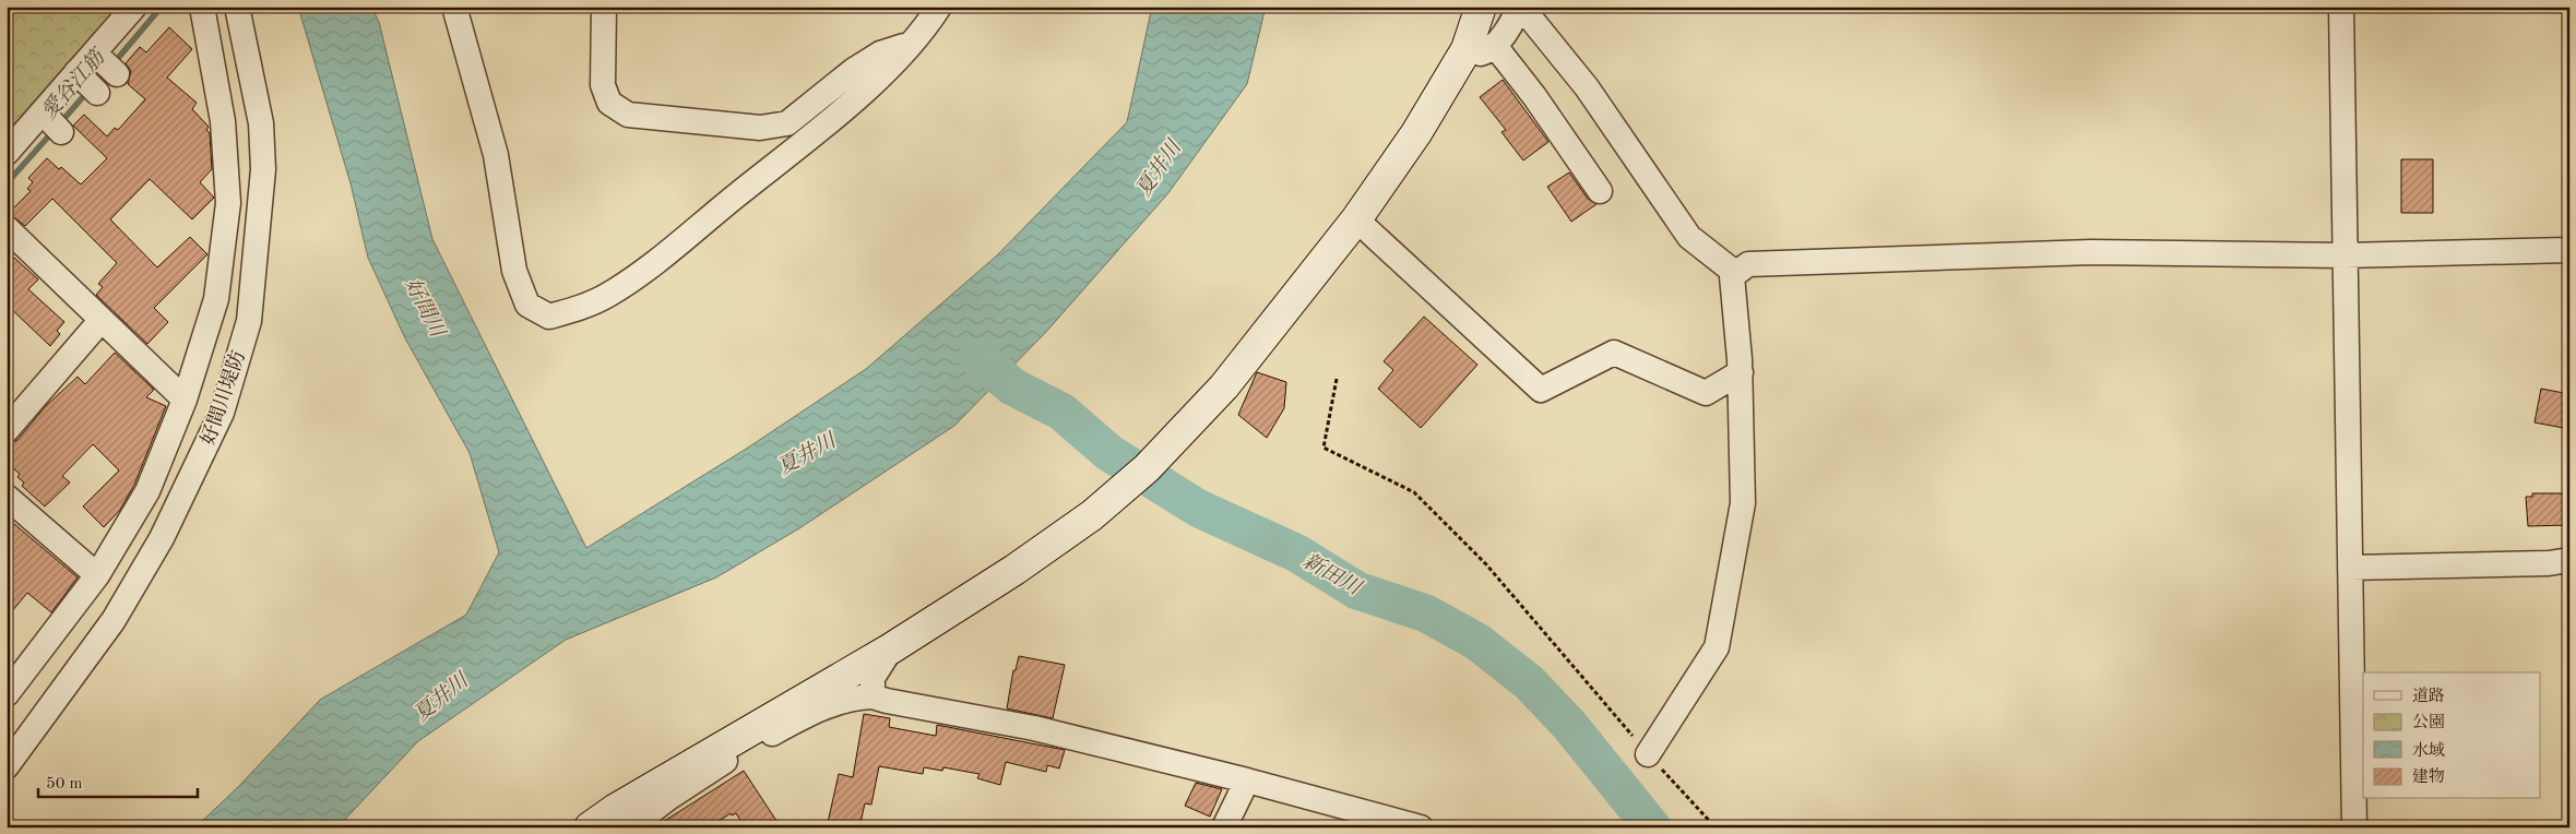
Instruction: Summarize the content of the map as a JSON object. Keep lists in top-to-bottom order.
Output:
{
  "streets": {
    "street": ["好間川堤防"]
  },
  "water": [
    "愛谷江筋",
    "夏井川",
    "好間川",
    "新田川"
  ],
  "legend": [
    "道路",
    "公園",
    "水域",
    "建物"
  ],
  "scale_bar": "50 m"
}
